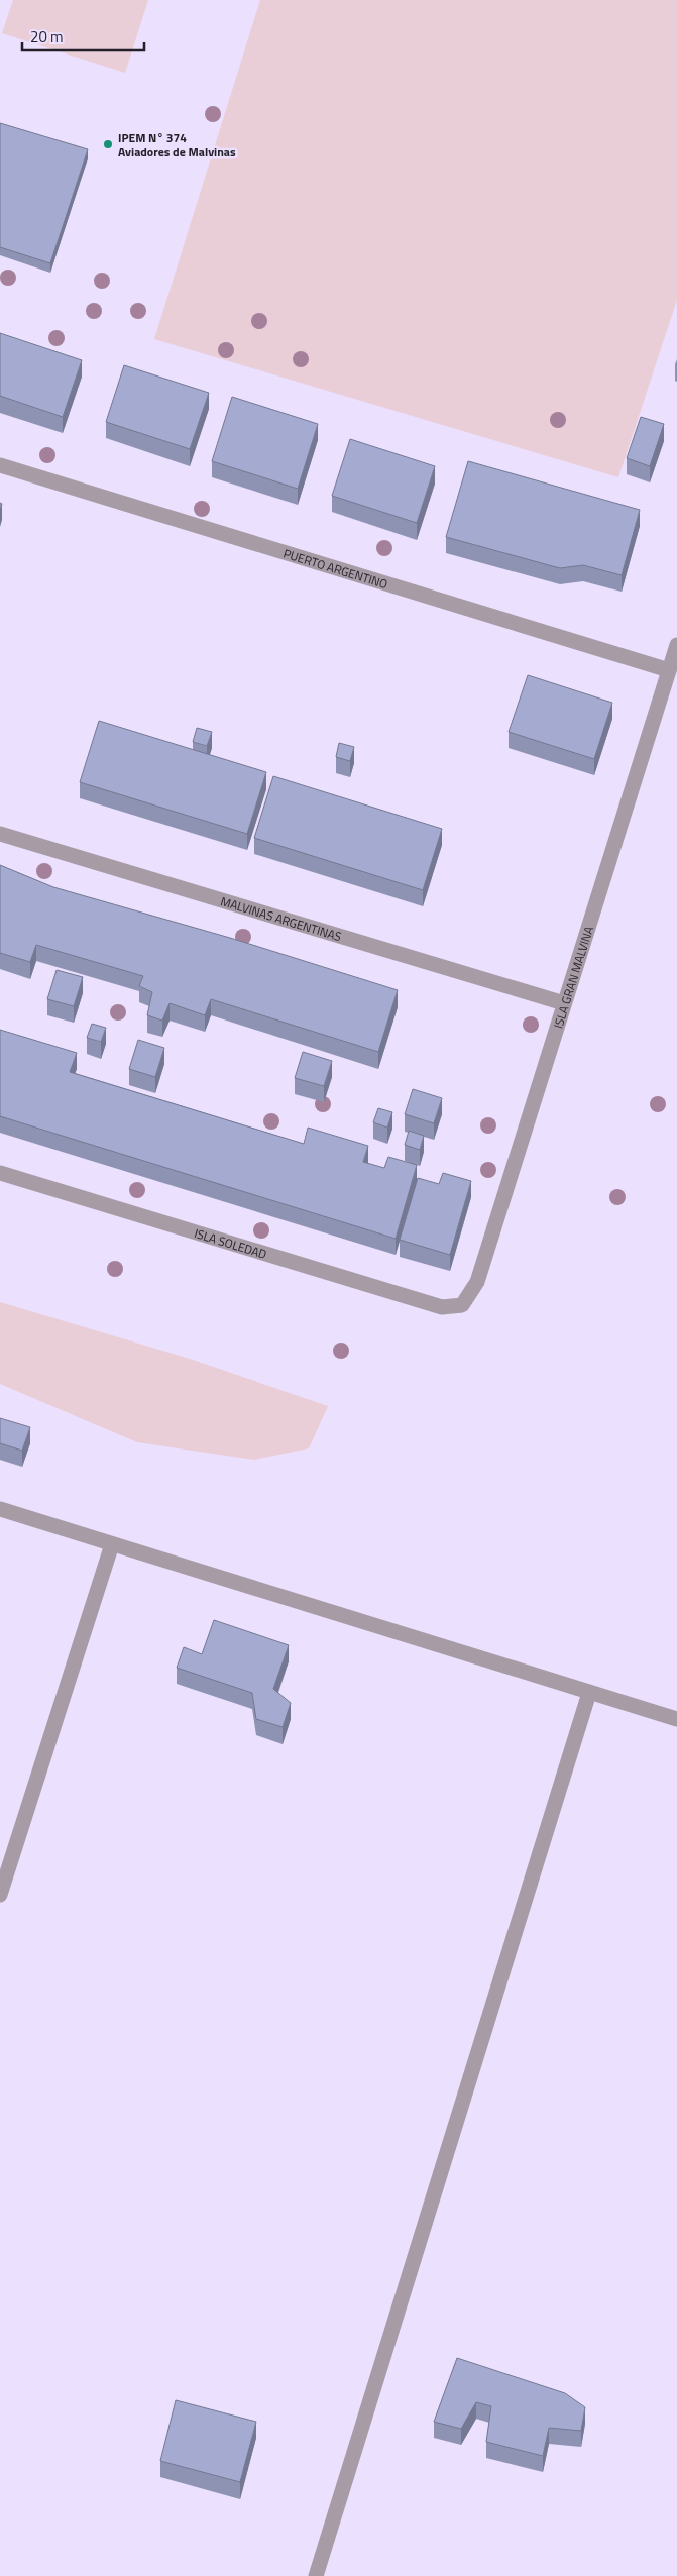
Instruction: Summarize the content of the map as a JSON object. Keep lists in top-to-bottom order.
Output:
{
  "streets": {
    "street": [
      "PUERTO ARGENTINO",
      "MALVINAS ARGENTINAS",
      "ISLA GRAN MALVINA",
      "ISLA SOLEDAD"
    ]
  },
  "crossings": [
    ["PUERTO ARGENTINO", "ISLA GRAN MALVINA"],
    ["MALVINAS ARGENTINAS", "ISLA GRAN MALVINA"],
    ["ISLA GRAN MALVINA", "ISLA SOLEDAD"]
  ],
  "places": ["IPEM N° 374 Aviadores de Malvinas"],
  "scale_bar": "20 m"
}
